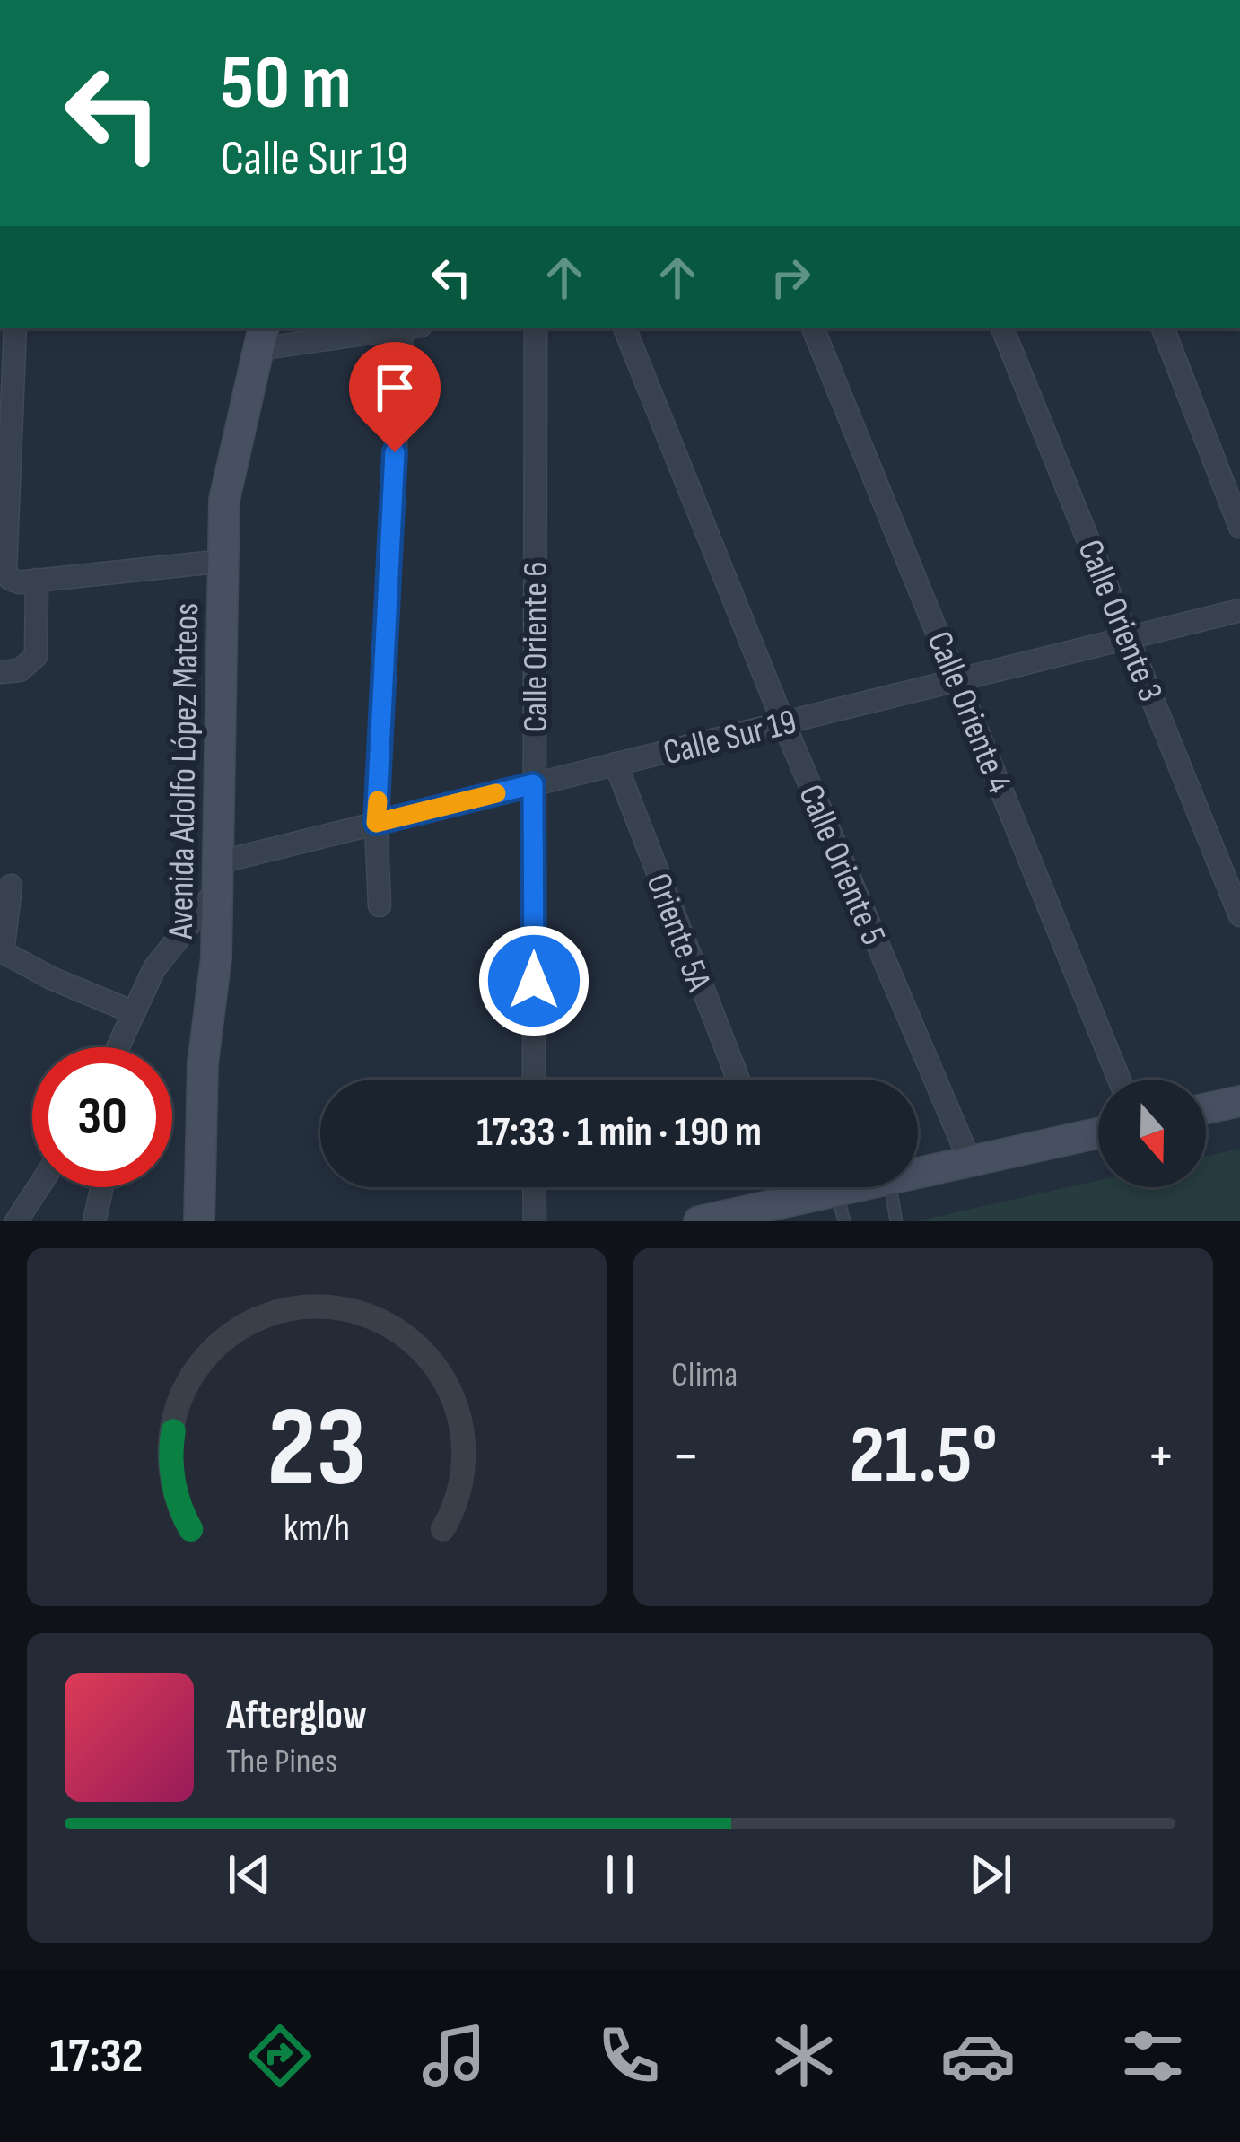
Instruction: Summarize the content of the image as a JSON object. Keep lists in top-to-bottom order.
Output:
{
  "streets": {
    "main road": ["Avenida Adolfo López Mateos"],
    "street": [
      "Calle Oriente 3",
      "Calle Oriente 6",
      "Calle Oriente 4",
      "Calle Sur 19",
      "Calle Oriente 5",
      "Oriente 5A"
    ]
  },
  "crossings": [
    ["Calle Oriente 3", "Calle Sur 19"],
    ["Calle Oriente 6", "Calle Sur 19"],
    ["Calle Oriente 4", "Calle Sur 19"],
    ["Calle Sur 19", "Avenida Adolfo López Mateos"],
    ["Calle Sur 19", "Calle Oriente 5"],
    ["Calle Sur 19", "Oriente 5A"]
  ],
  "north": "bottom",
  "page": {
    "turn": ["50 m", "Calle Sur 19"],
    "limit": "30",
    "trip": "17:33 · 1 min · 190 m",
    "tile": "Clima",
    "heat": ["−", "21.5°", "+"],
    "song": ["Afterglow", "The Pines"],
    "tabs": "17:32",
    "gauge": ["23", "km/h"]
  }
}
